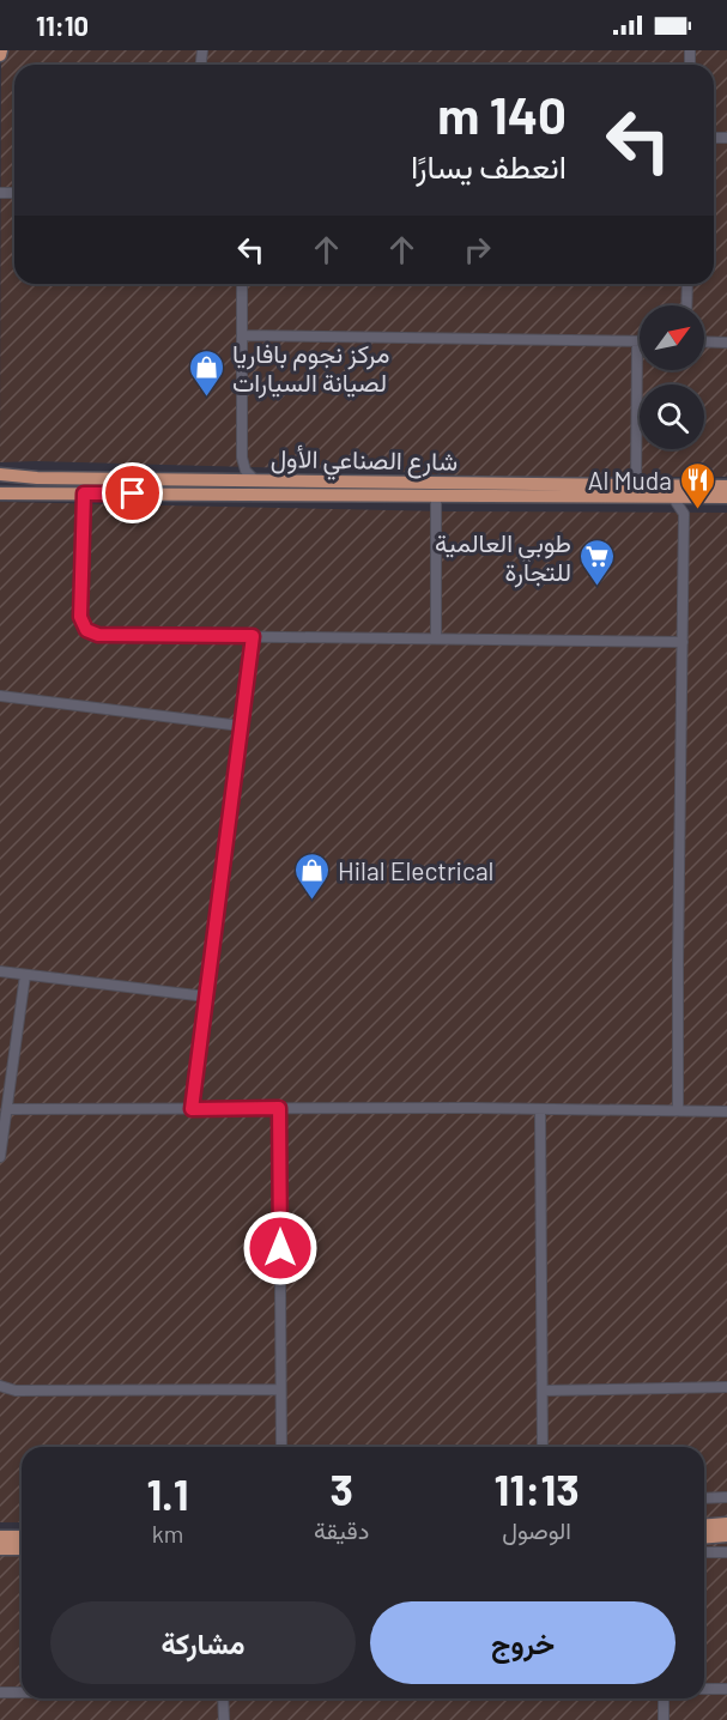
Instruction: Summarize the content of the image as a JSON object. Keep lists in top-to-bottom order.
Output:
{
  "streets": {
    "main road": ["شارع الصناعي الأول"]
  },
  "places": {
    "shop": ["مركز نجوم بافاريا لصيانة السيارات", "Hilal Electrical"],
    "restaurant": ["Al Muda"],
    "supermarket": ["طوبي العالمية للتجارة"]
  },
  "north": "top right",
  "page": {
    "status": "11:10",
    "turn": ["140 m", "انعطف يسارًا"],
    "eta": [
      "11:13",
      "الوصول",
      "3",
      "دقيقة",
      "1.1",
      "km"
    ],
    "buttons": ["خروج", "مشاركة"]
  }
}
